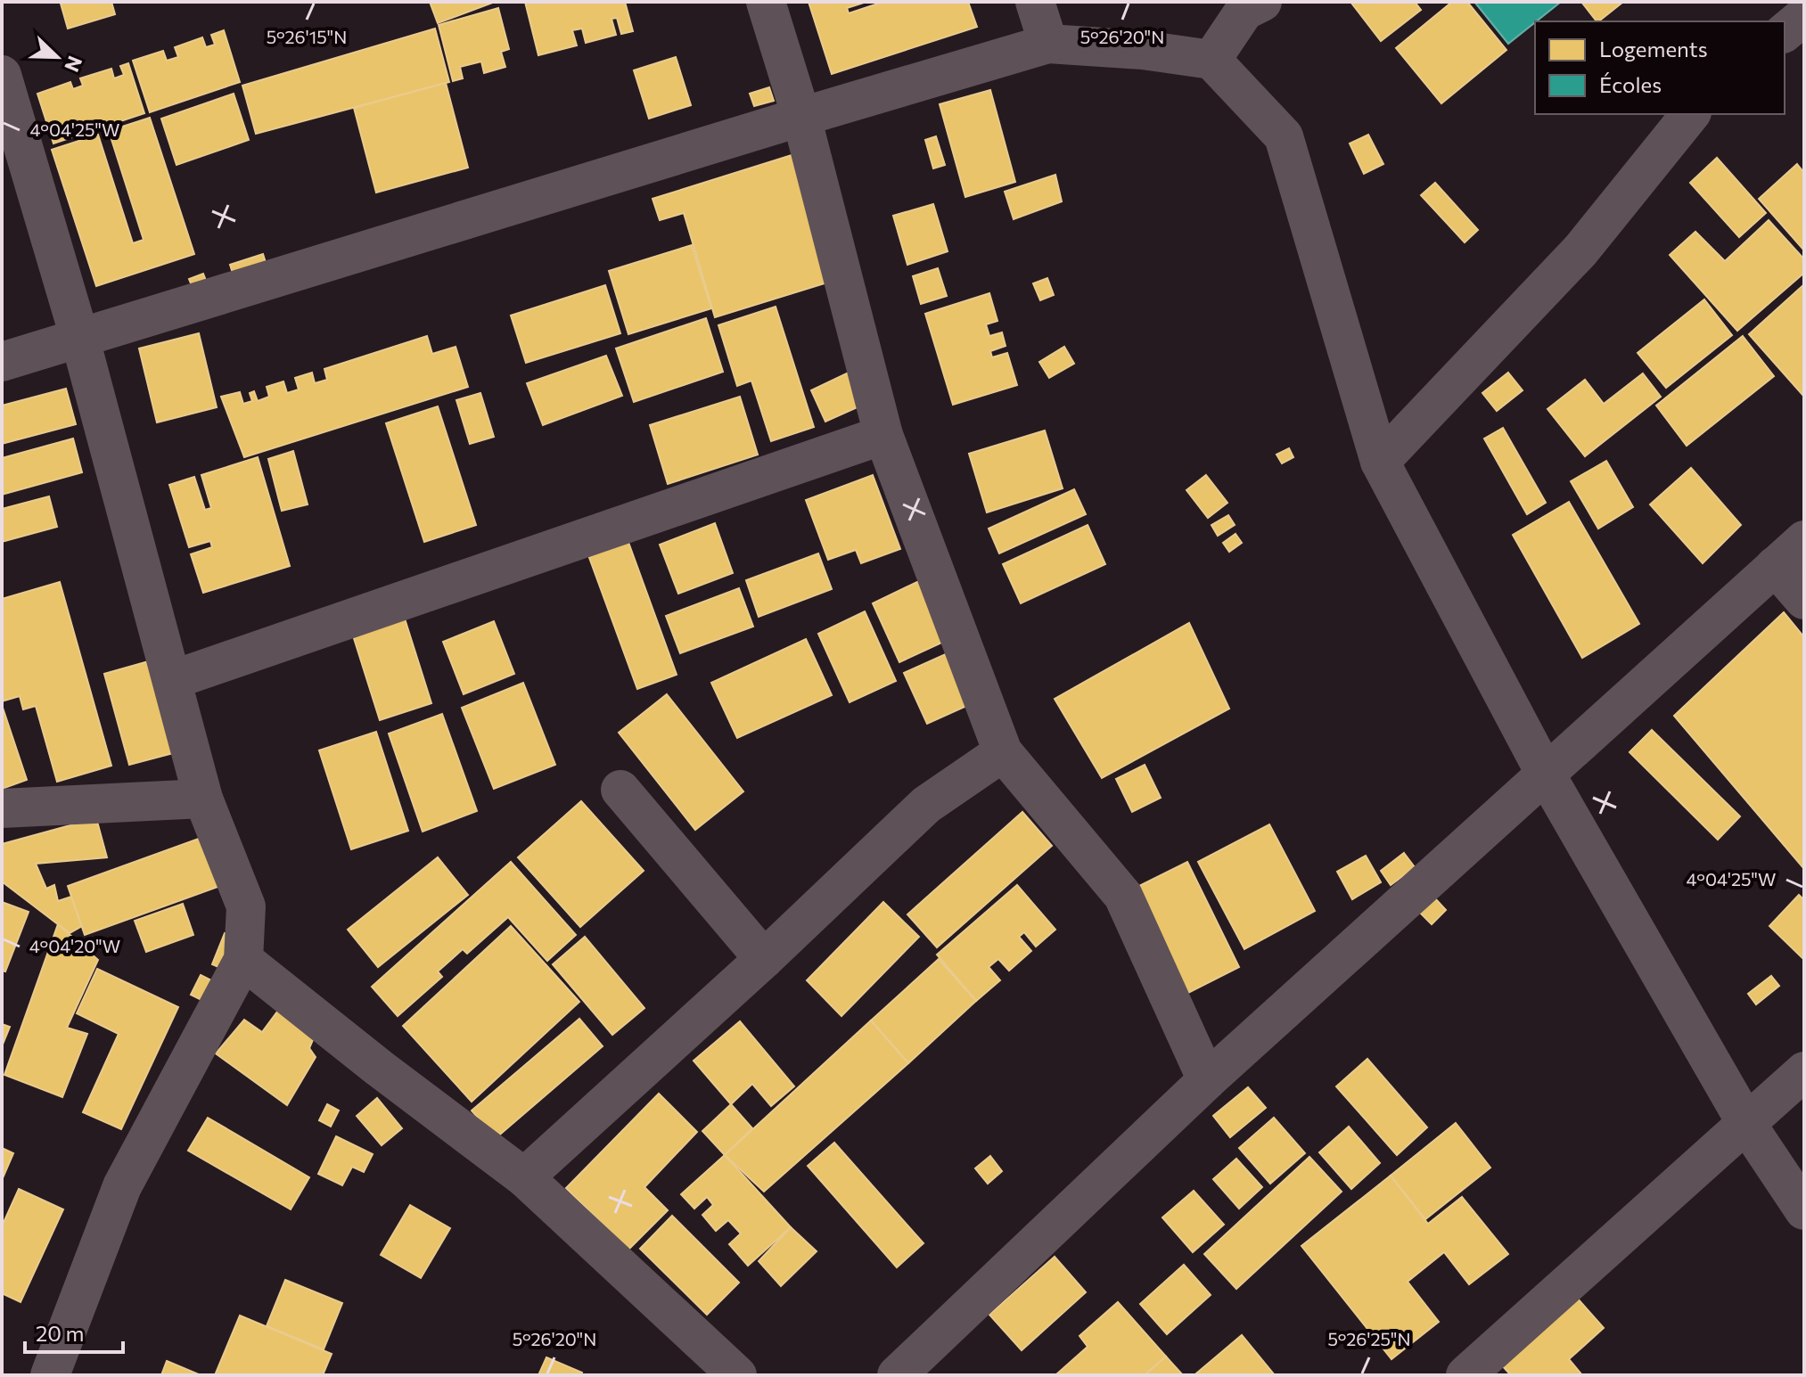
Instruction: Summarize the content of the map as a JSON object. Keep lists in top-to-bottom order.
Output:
{
  "legend": ["Logements", "Écoles"],
  "scale_bar": "20 m",
  "north": "bottom right",
  "coordinates": [
    "5°26'15\"N",
    "5°26'20\"N",
    "4°04'25\"W",
    "4°04'20\"W",
    "5°26'25\"N"
  ]
}
